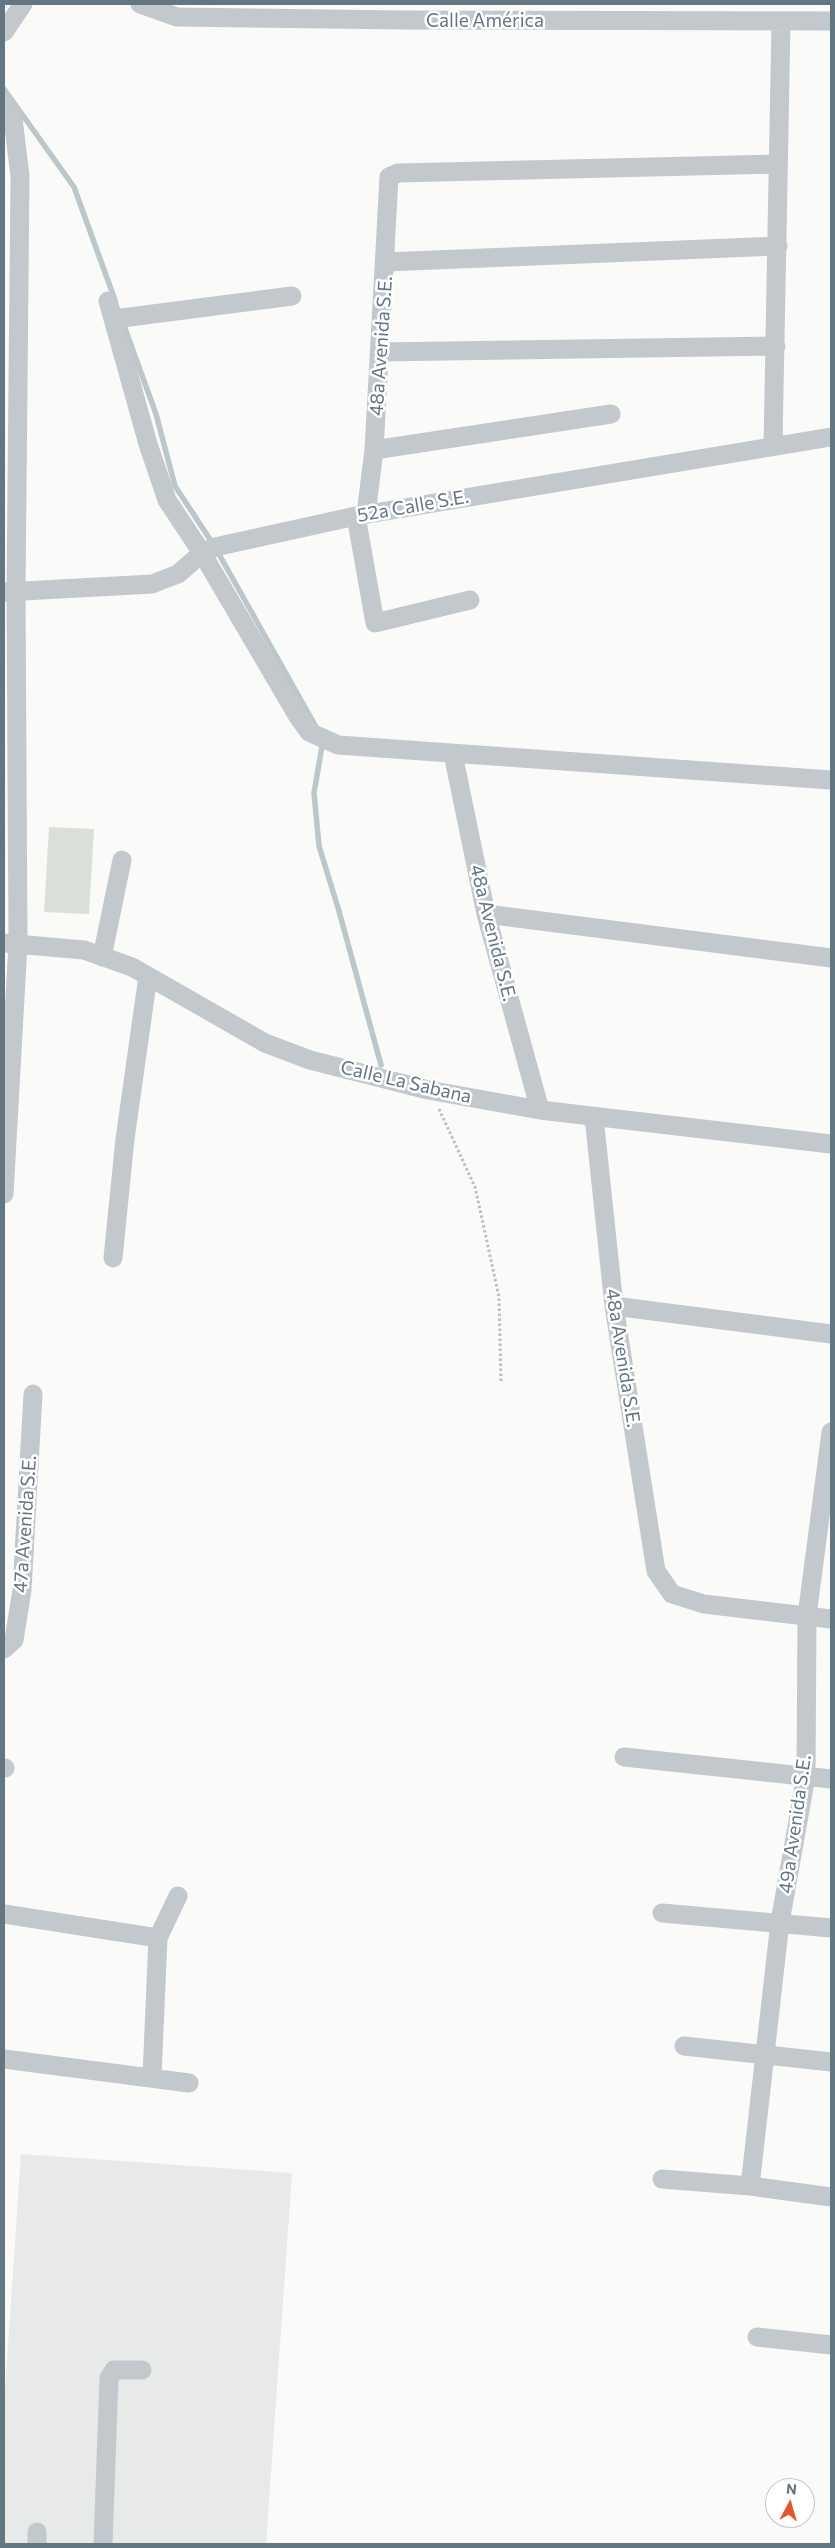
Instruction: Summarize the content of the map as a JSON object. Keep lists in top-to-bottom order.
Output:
{
  "streets": {
    "street": [
      "Calle América",
      "48a Avenida S.E.",
      "52a Calle S.E.",
      "Calle La Sabana",
      "47a Avenida S.E.",
      "49a Avenida S.E."
    ]
  },
  "crossings": [
    ["48a Avenida S.E.", "52a Calle S.E."],
    ["48a Avenida S.E.", "Calle La Sabana"],
    ["48a Avenida S.E.", "49a Avenida S.E."]
  ],
  "north": "top"
}
